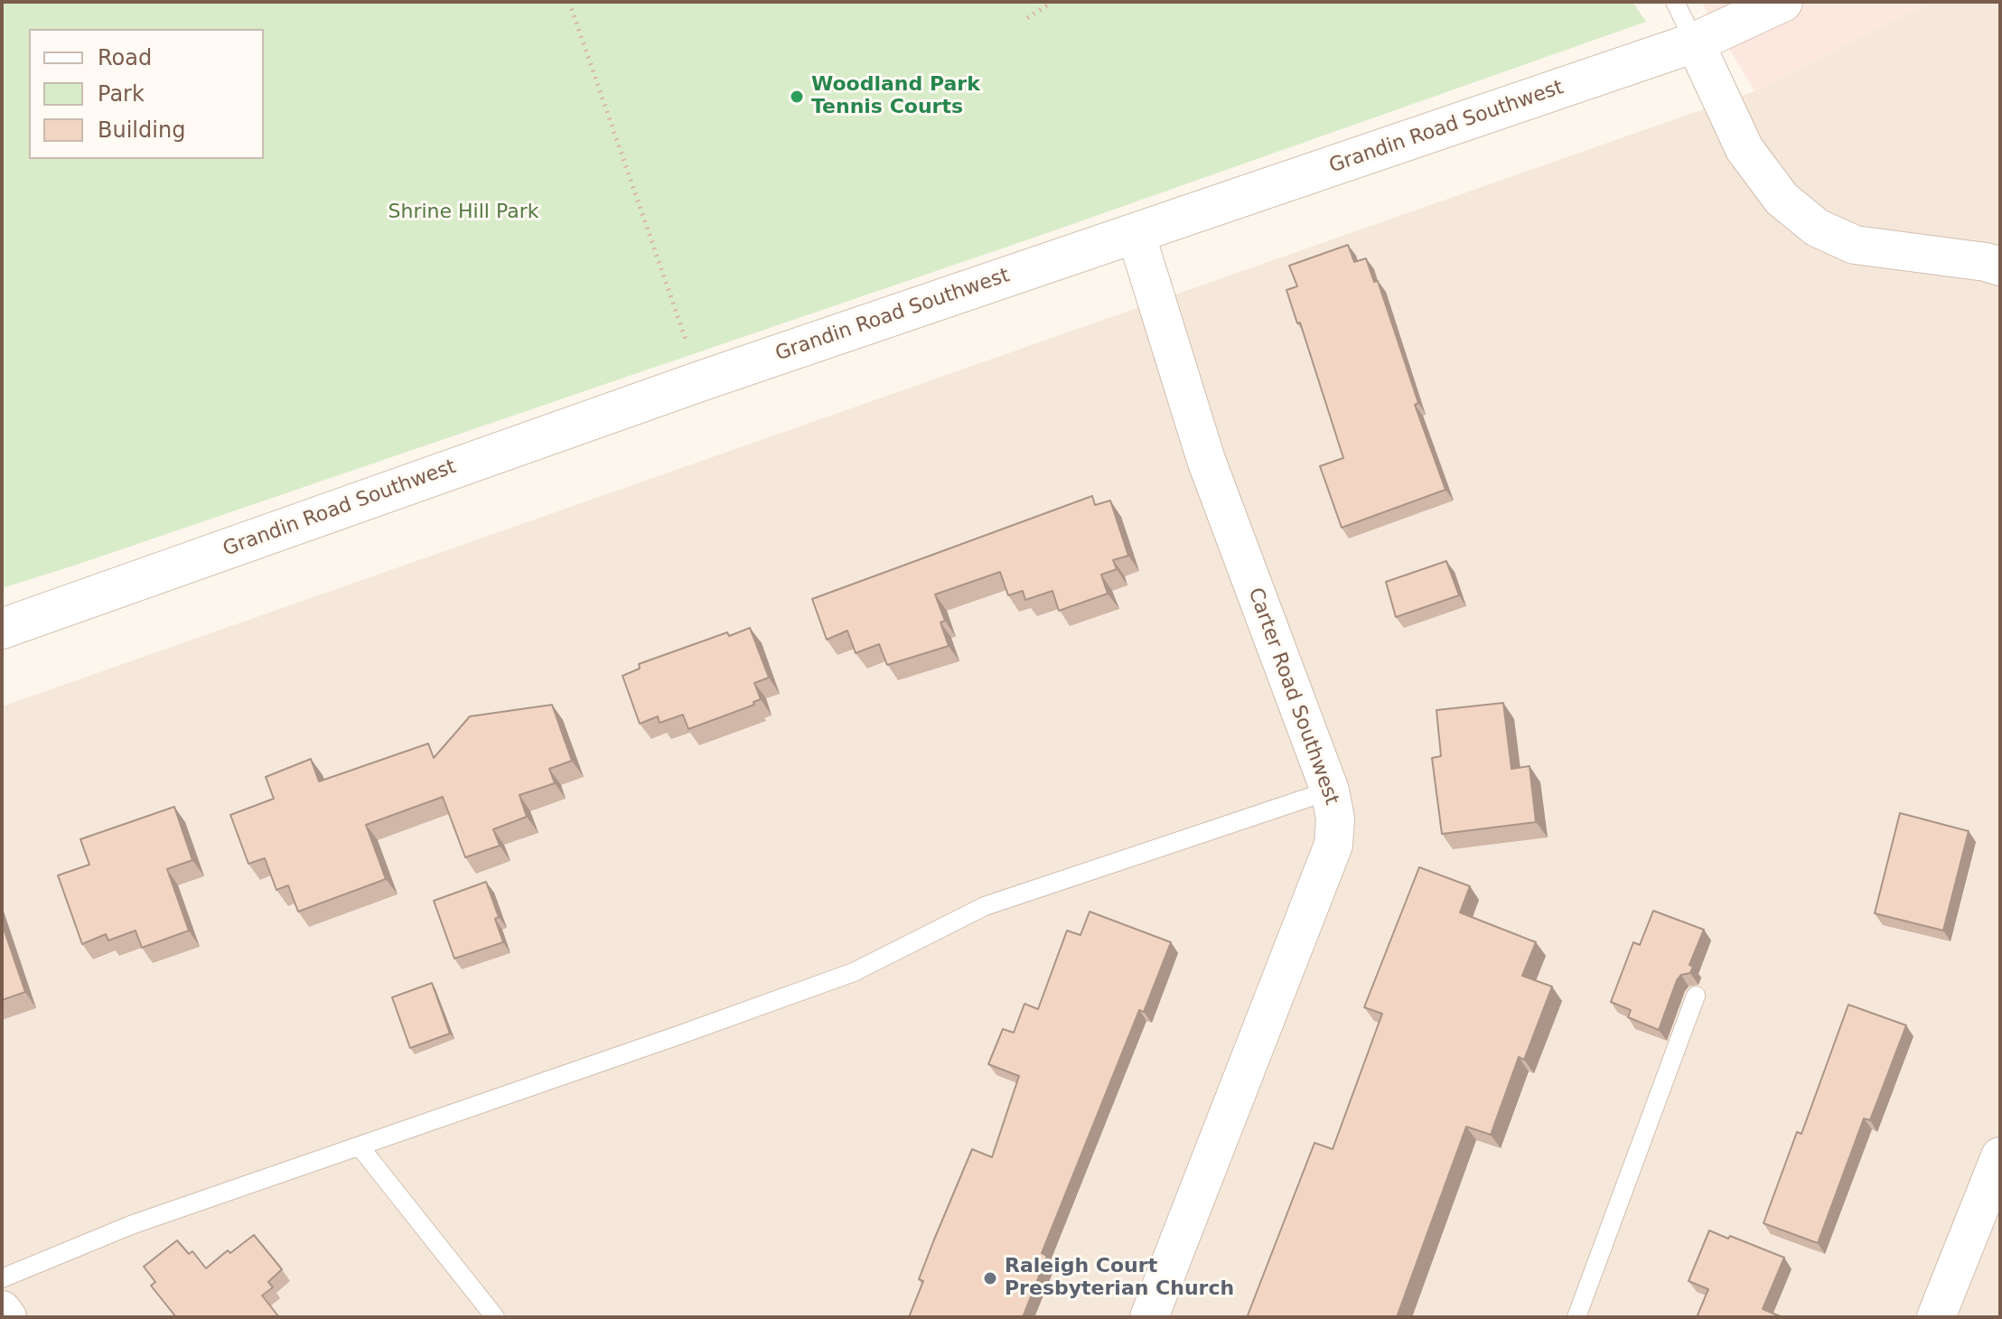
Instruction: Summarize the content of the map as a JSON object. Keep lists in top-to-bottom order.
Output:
{
  "streets": {
    "street": ["Grandin Road Southwest", "Carter Road Southwest"]
  },
  "crossings": [
    ["Grandin Road Southwest", "Carter Road Southwest"]
  ],
  "parks": ["Shrine Hill Park"],
  "places": ["Woodland Park Tennis Courts", "Raleigh Court Presbyterian Church"],
  "legend": ["Road", "Park", "Building"]
}
